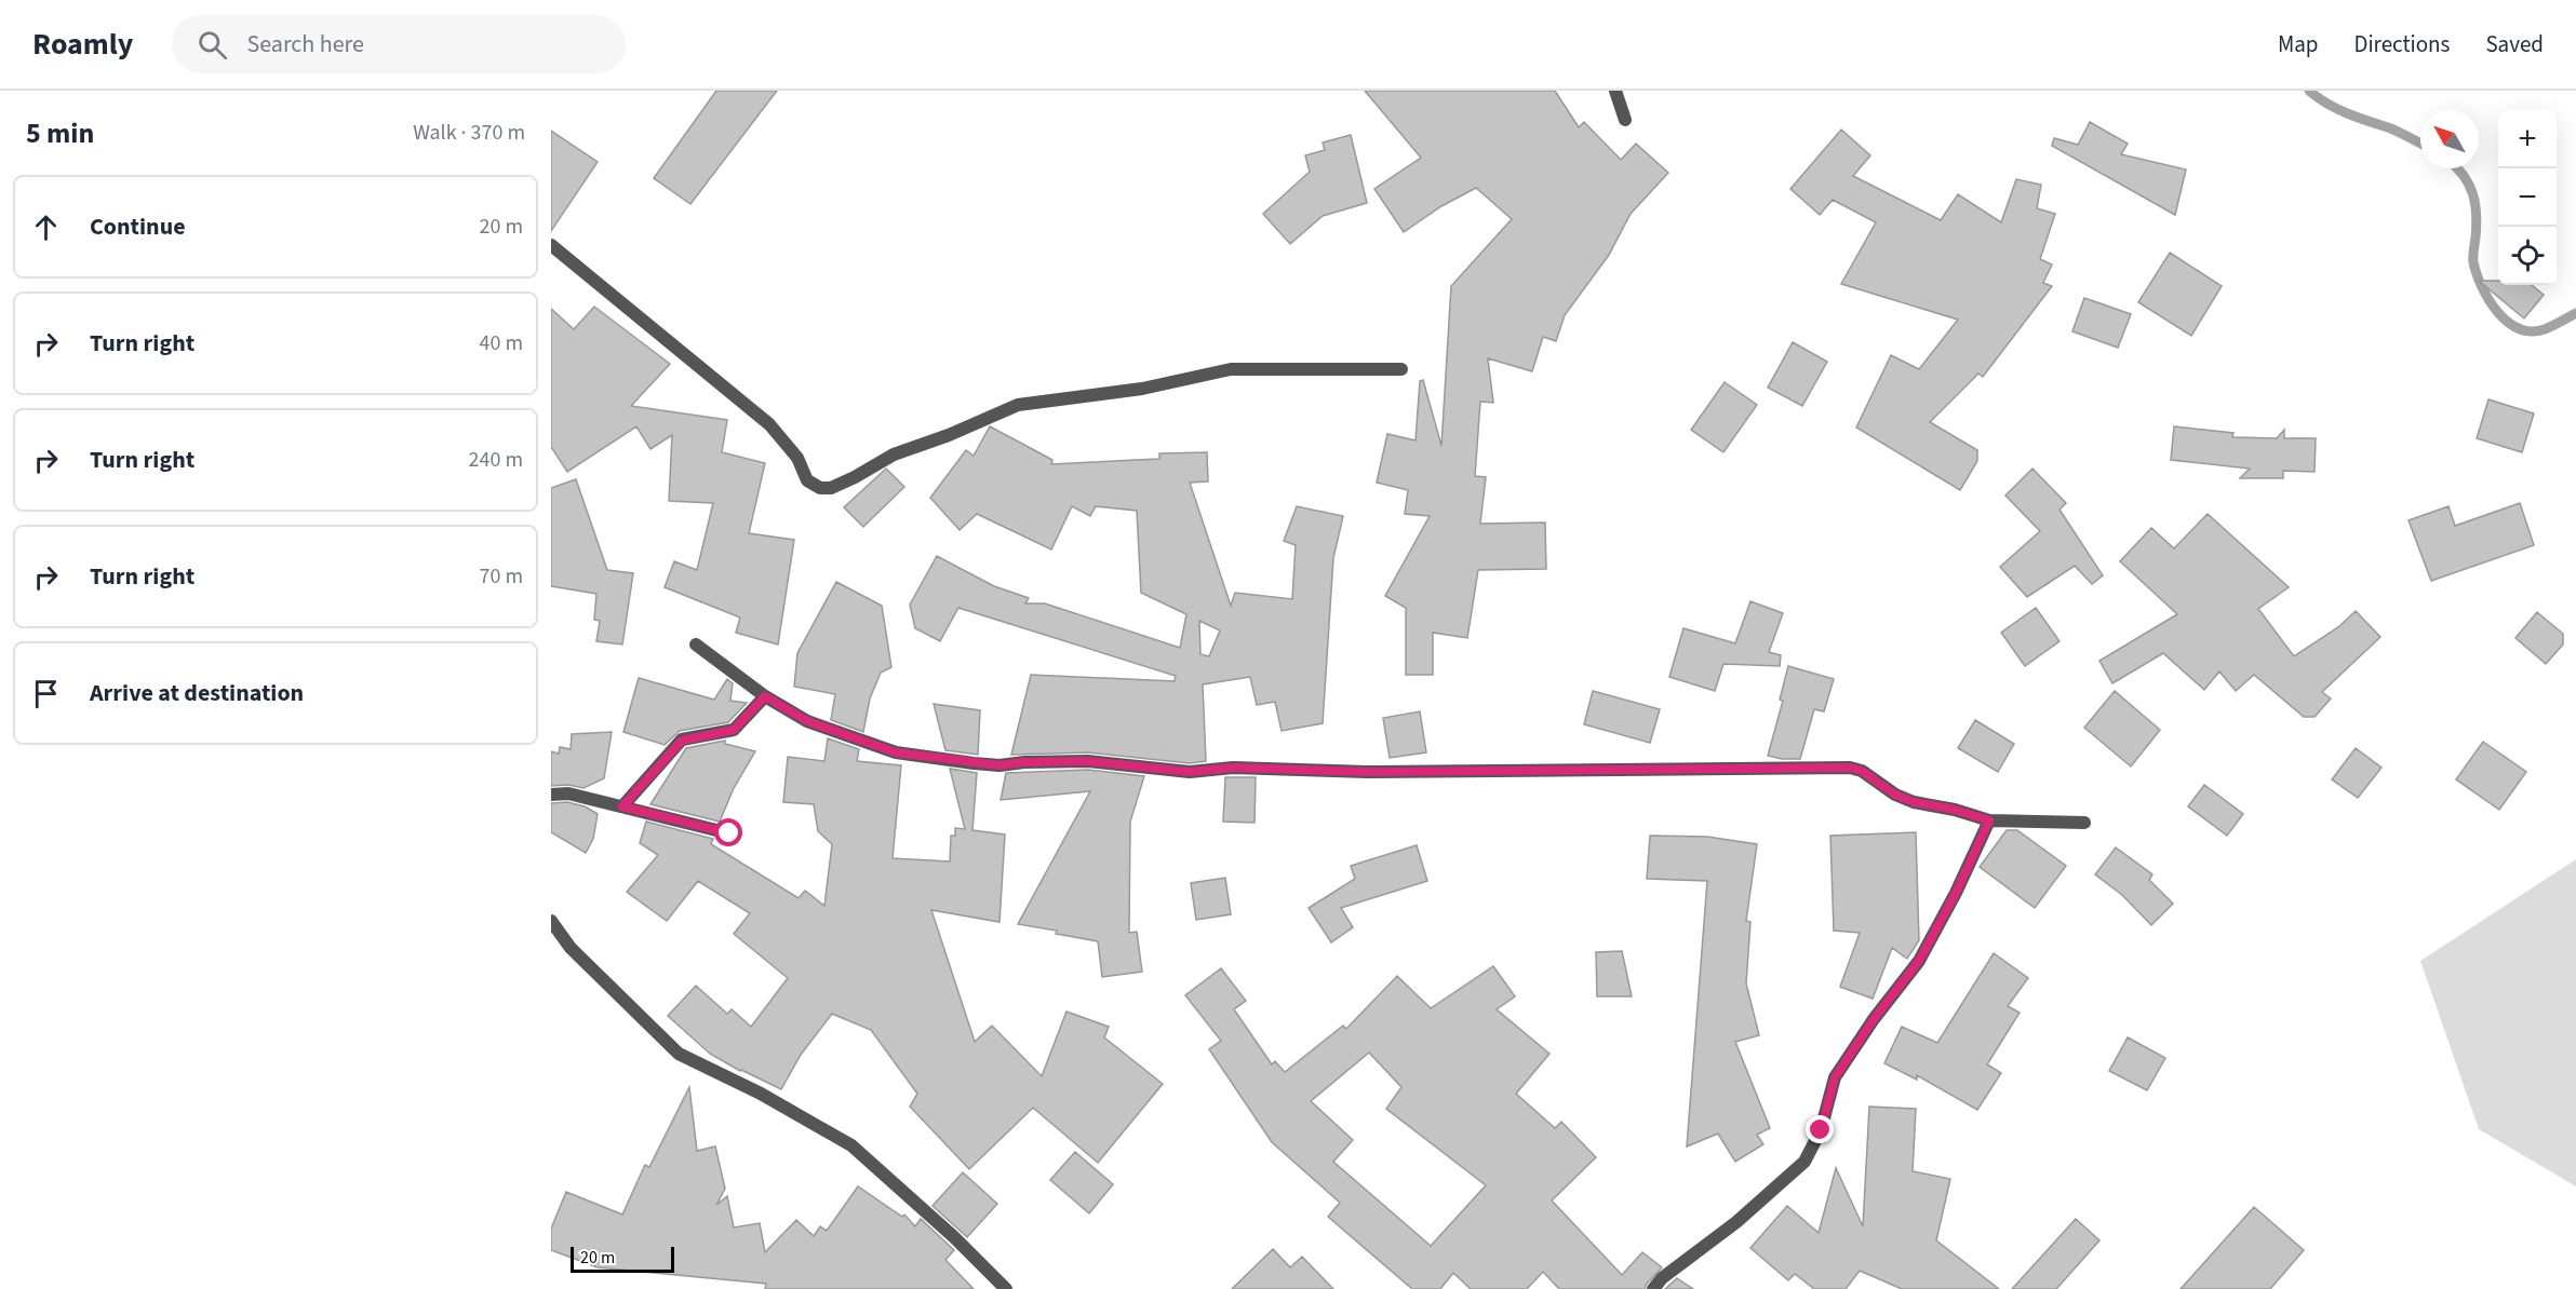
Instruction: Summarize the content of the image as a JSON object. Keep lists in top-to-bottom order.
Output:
{
  "scale_bar": "20 m",
  "north": "top left",
  "page": {
    "header": "Roamly",
    "search": "Search here",
    "nav": ["Map", "Directions", "Saved"],
    "heading": ["5 min", "Walk · 370 m"],
    "map_buttons": ["+", "−"],
    "list": [
      ["Continue", "20 m"],
      ["Turn right", "40 m"],
      ["Turn right", "240 m"],
      ["Turn right", "70 m"],
      "Arrive at destination"
    ],
    "scale": "20 m"
  }
}
